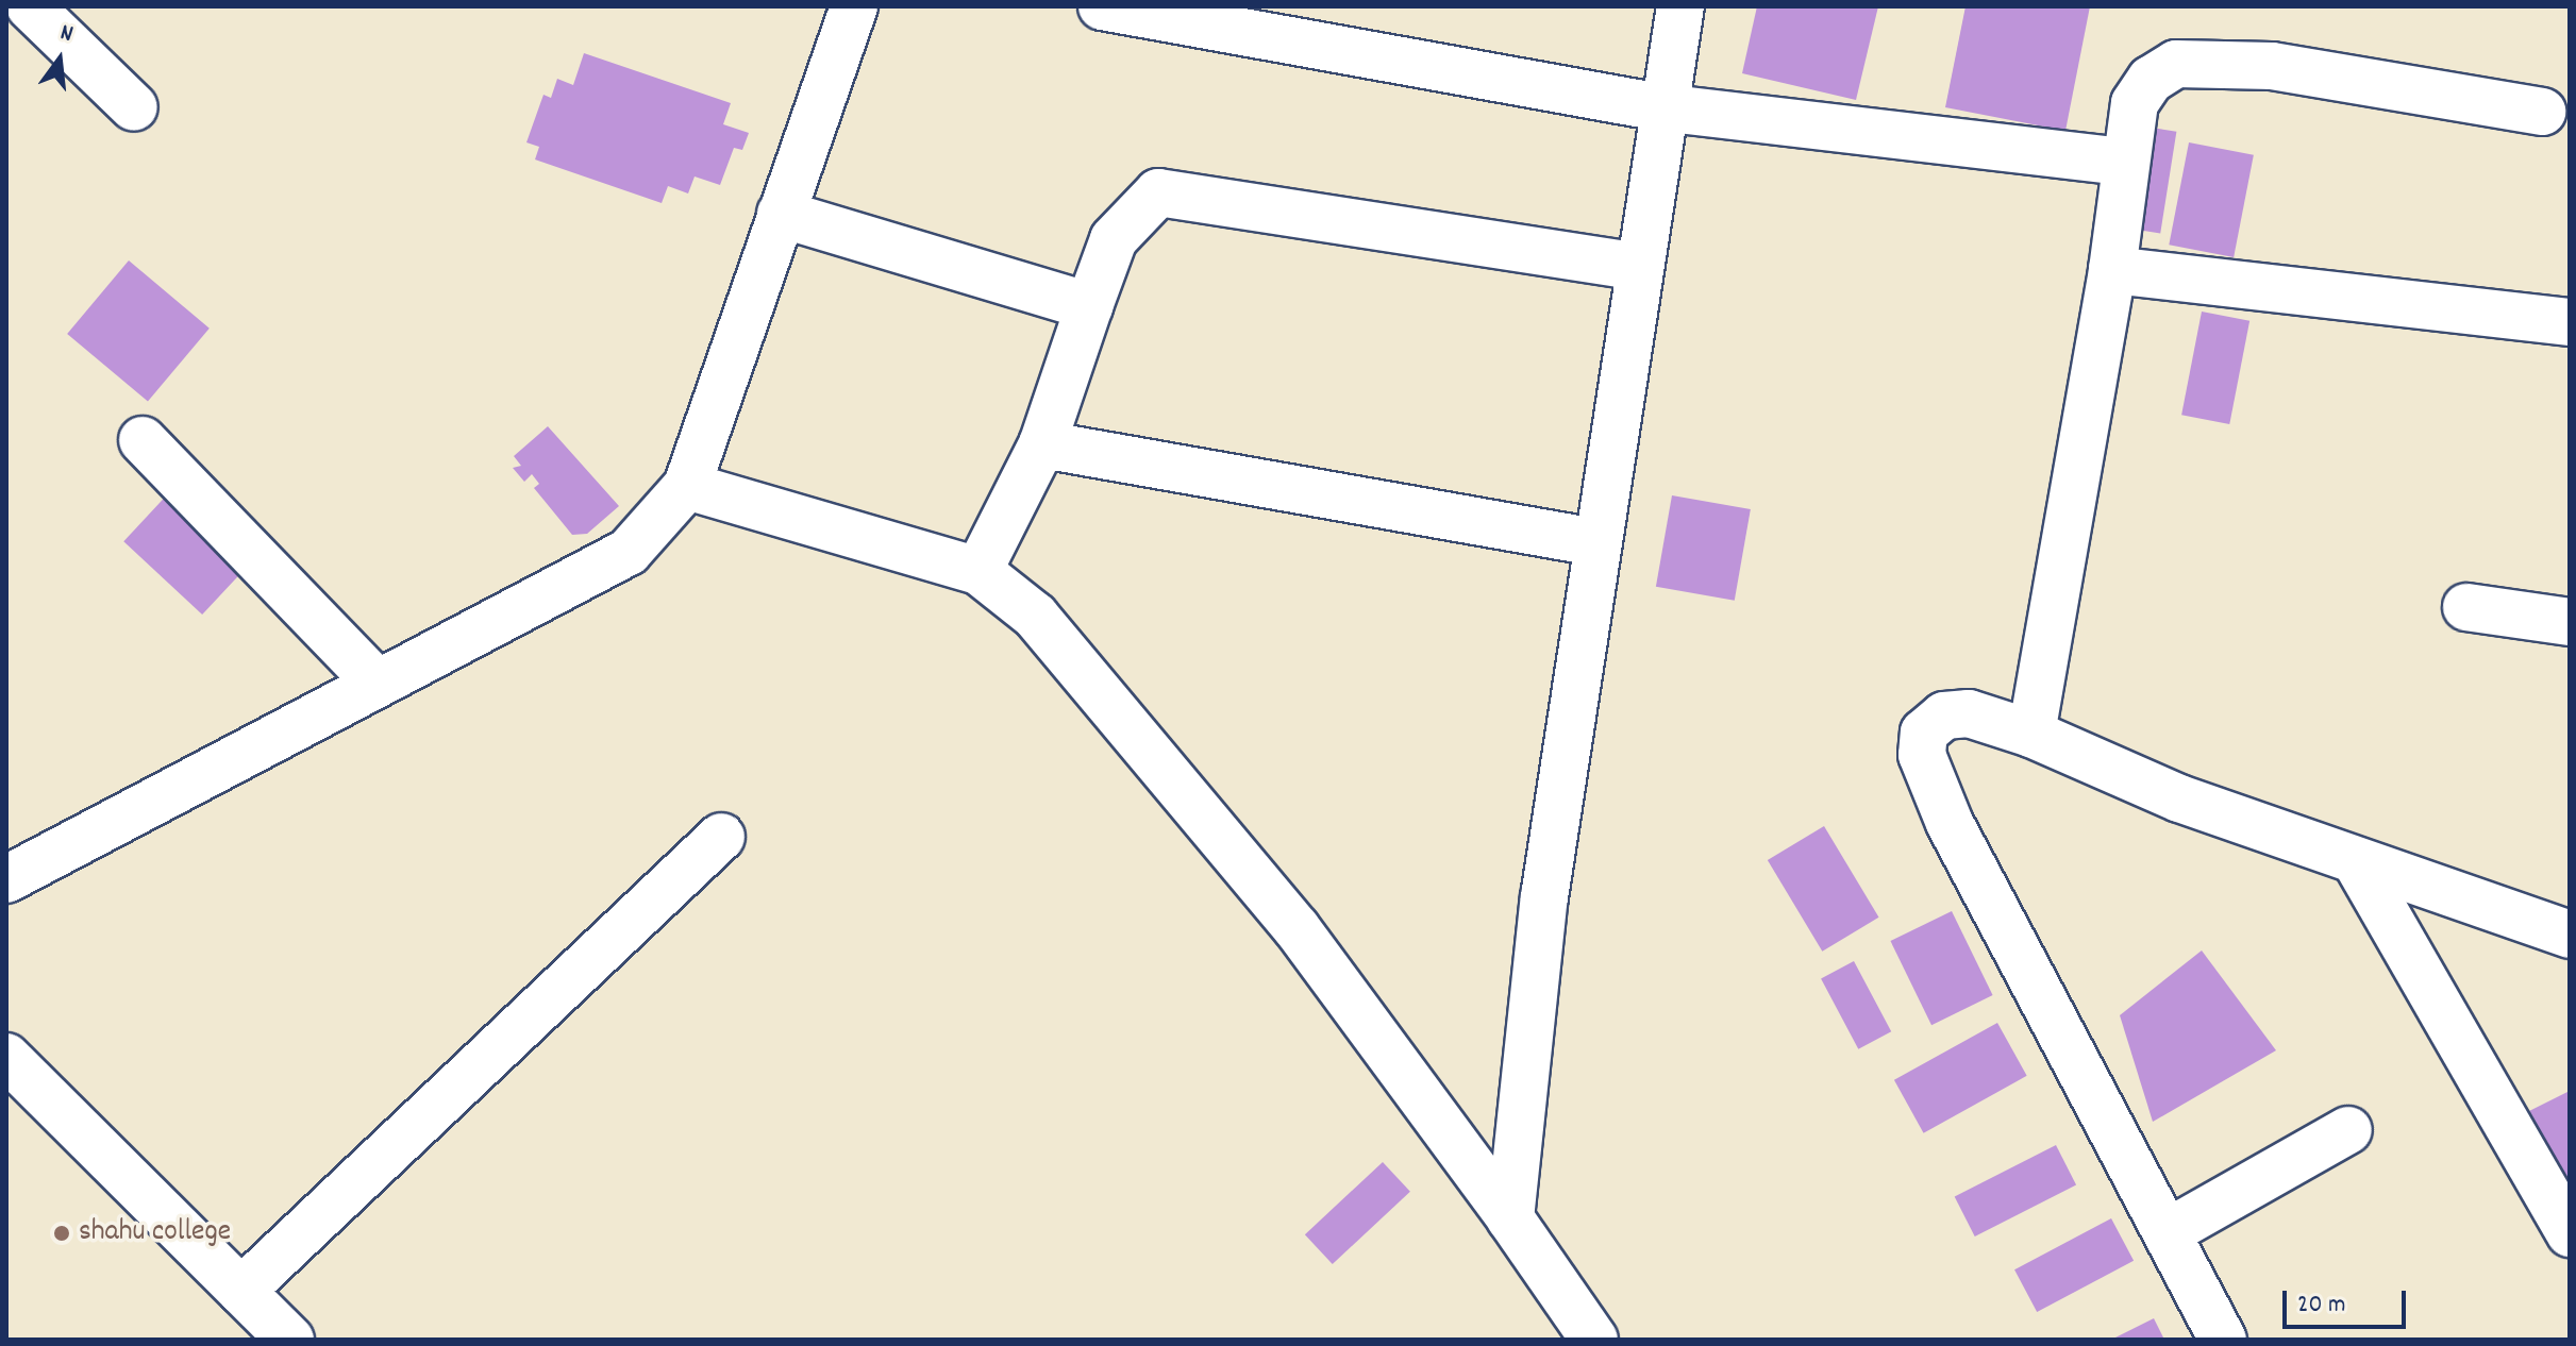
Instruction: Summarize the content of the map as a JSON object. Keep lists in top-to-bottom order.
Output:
{
  "places": ["shahu college"],
  "scale_bar": "20 m",
  "north": "top"
}
